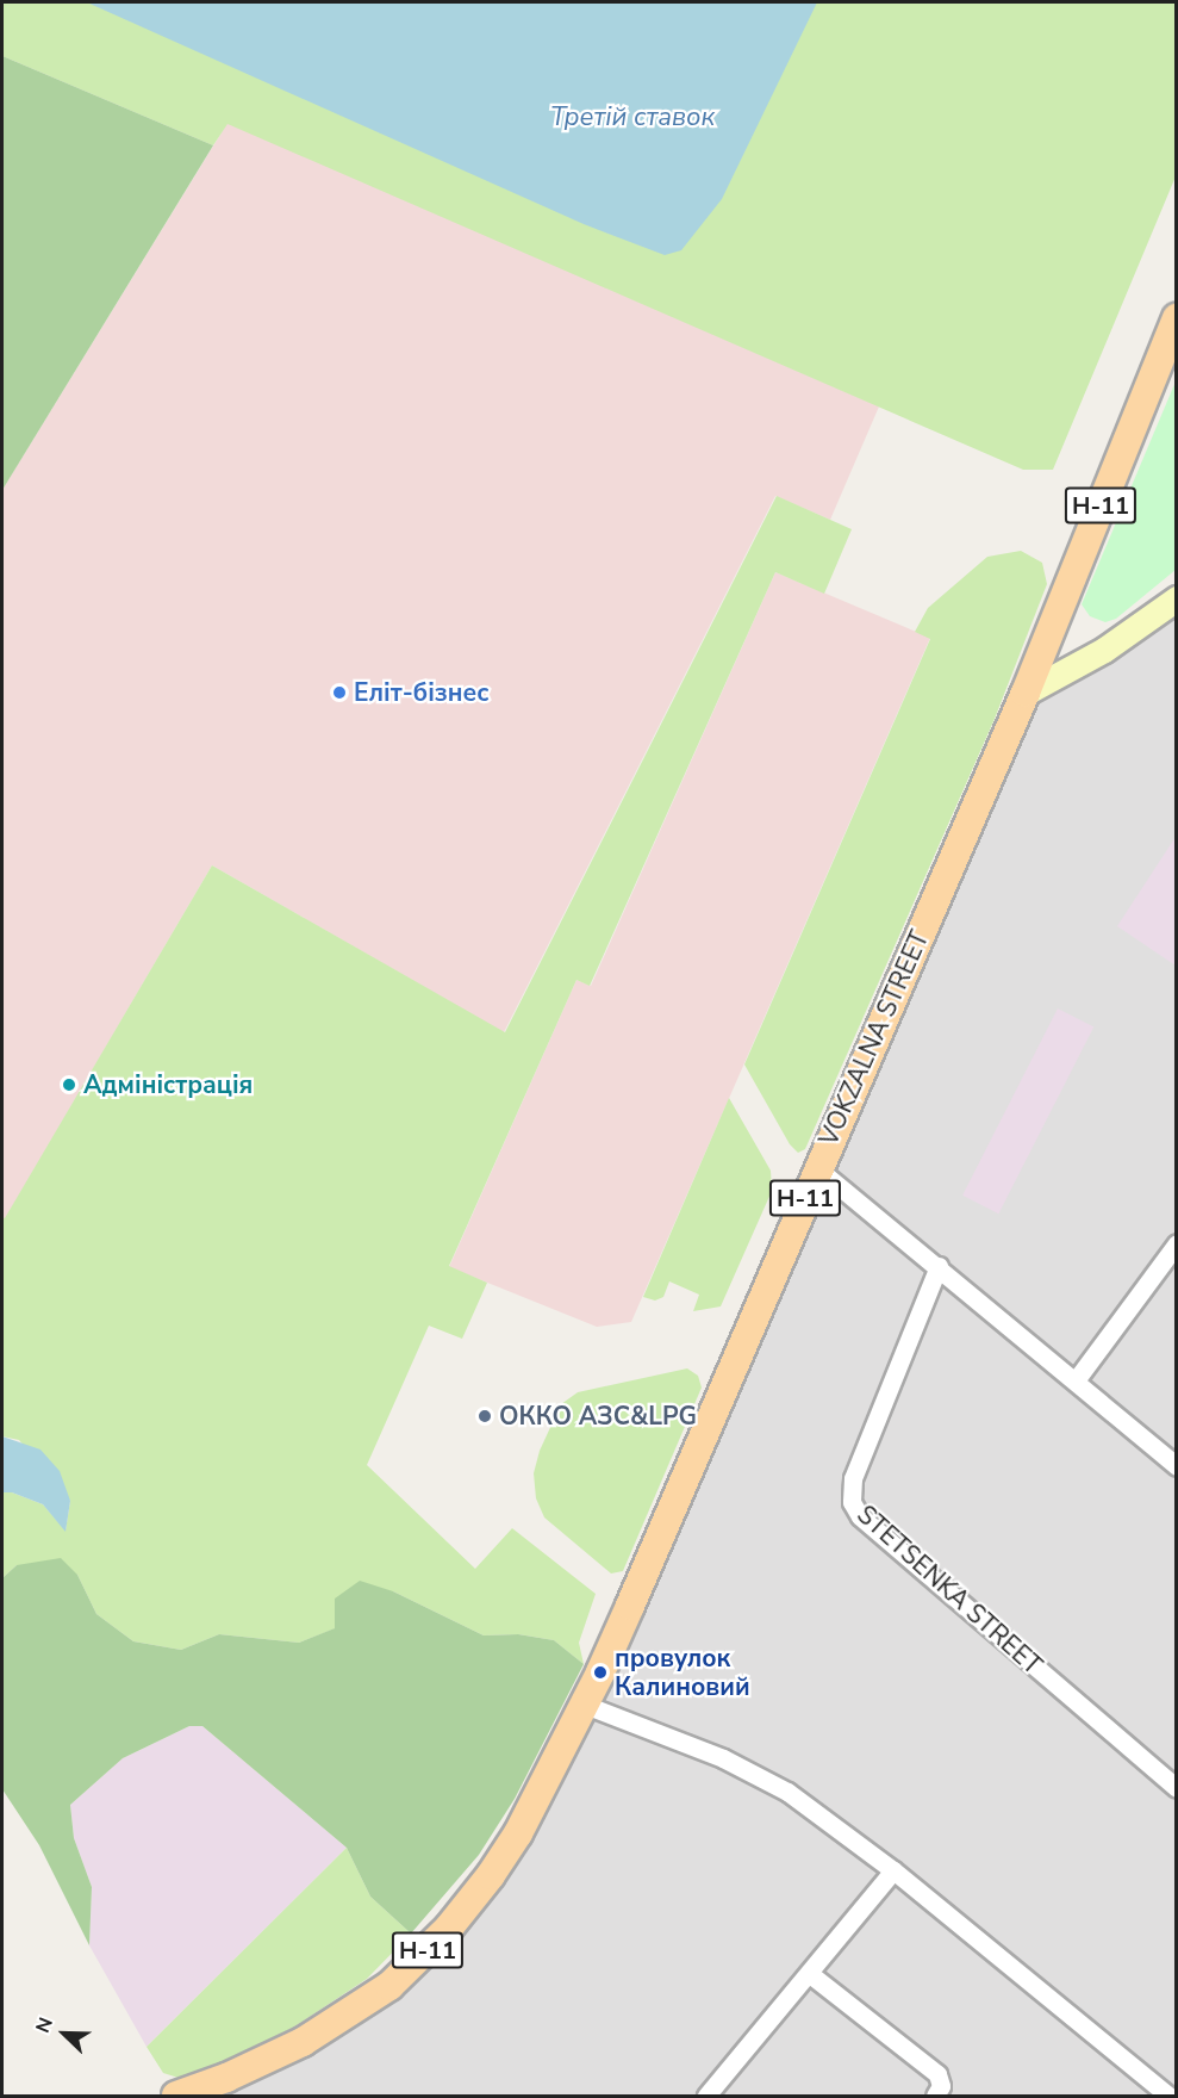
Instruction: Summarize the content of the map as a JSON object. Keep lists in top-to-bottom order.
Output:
{
  "streets": {
    "main road": ["Н-11", "VOKZALNA STREET"],
    "street": ["STETSENKA STREET"]
  },
  "crossings": [
    ["Н-11", "VOKZALNA STREET"]
  ],
  "water": ["Третій ставок"],
  "places": [
    "Еліт-бізнес",
    "Адміністрація",
    "ОККО АЗС&LPG",
    "провулок Калиновий"
  ],
  "north": "top left"
}
